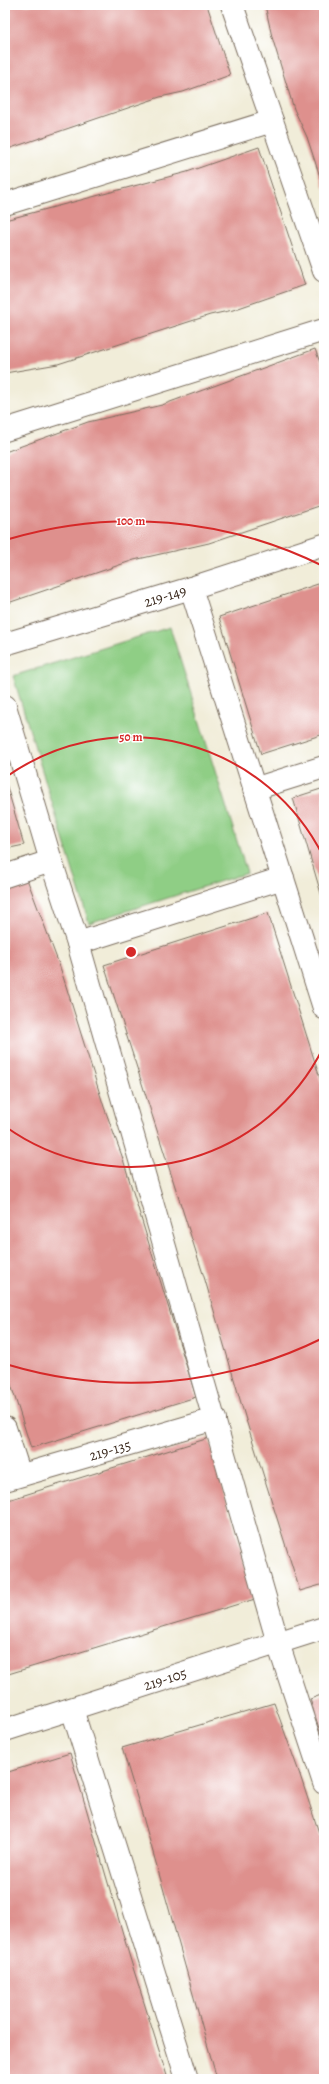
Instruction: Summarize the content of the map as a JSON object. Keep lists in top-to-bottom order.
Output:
{
  "streets": {
    "street": ["219-149", "219-135", "219-105"]
  },
  "rings": ["100 m", "50 m"]
}
